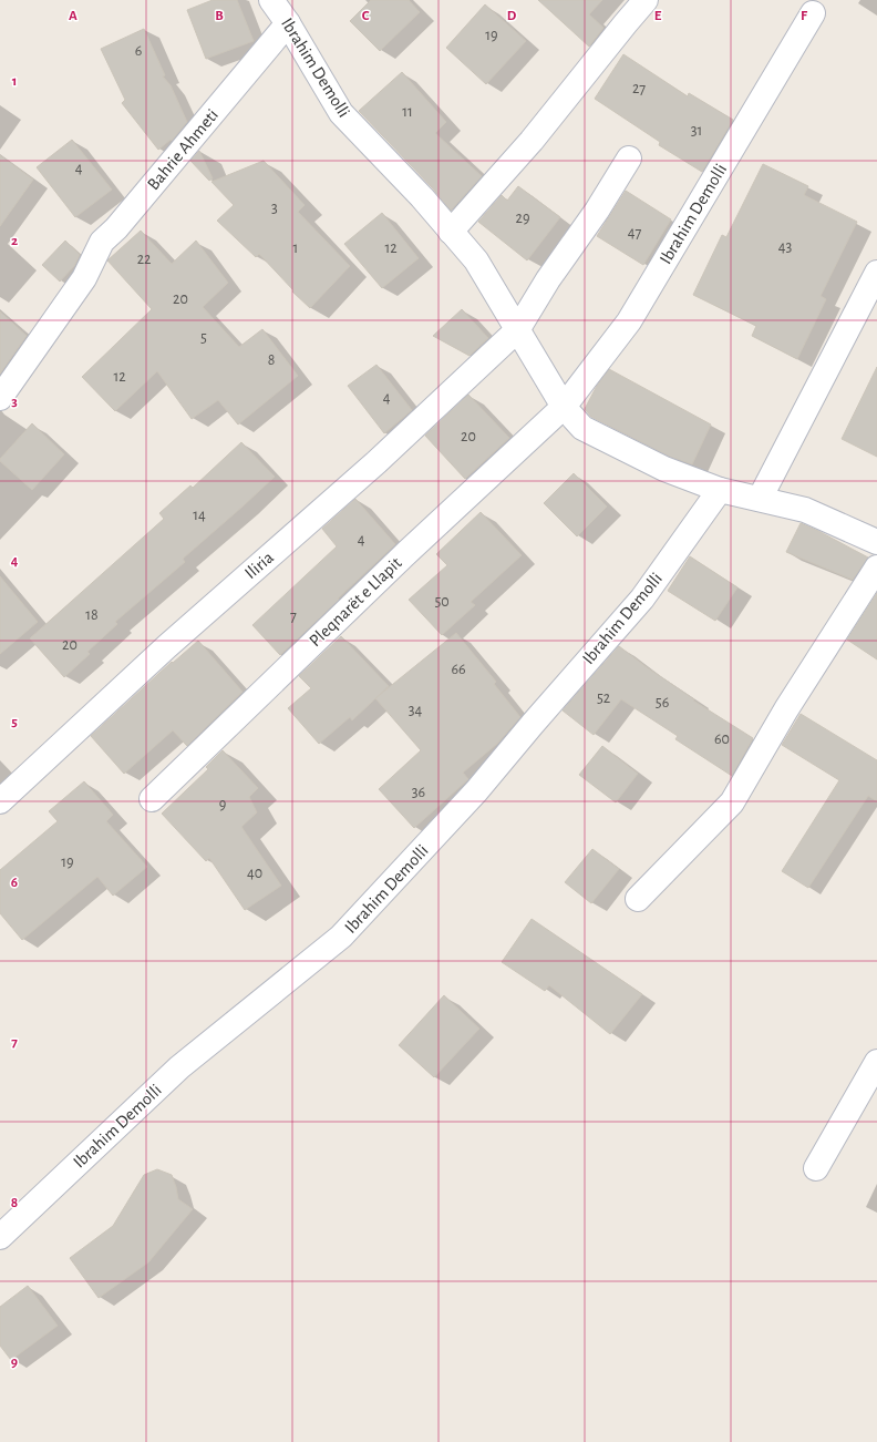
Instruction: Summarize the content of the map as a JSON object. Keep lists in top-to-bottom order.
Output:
{
  "streets": {
    "street": [
      "Ibrahim Demolli",
      "Bahrie Ahmeti",
      "Iliria",
      "Pleqnarët e Llapit"
    ]
  },
  "crossings": [
    ["Ibrahim Demolli", "Bahrie Ahmeti"],
    ["Ibrahim Demolli", "Iliria"],
    ["Ibrahim Demolli", "Pleqnarët e Llapit"]
  ],
  "house_numbers": [
    "19",
    "6",
    "27",
    "11",
    "31",
    "4",
    "3",
    "29",
    "47",
    "43",
    "1",
    "12",
    "22",
    "20",
    "5",
    "8",
    "12",
    "4",
    "20",
    "14",
    "4",
    "50",
    "18",
    "7",
    "20",
    "66",
    "52",
    "56",
    "34",
    "60",
    "36",
    "9",
    "19",
    "40"
  ],
  "grid": {
    "columns": [
      "A",
      "B",
      "C",
      "D",
      "E",
      "F"
    ],
    "rows": [
      "1",
      "2",
      "3",
      "4",
      "5",
      "6",
      "7",
      "8",
      "9"
    ]
  }
}
